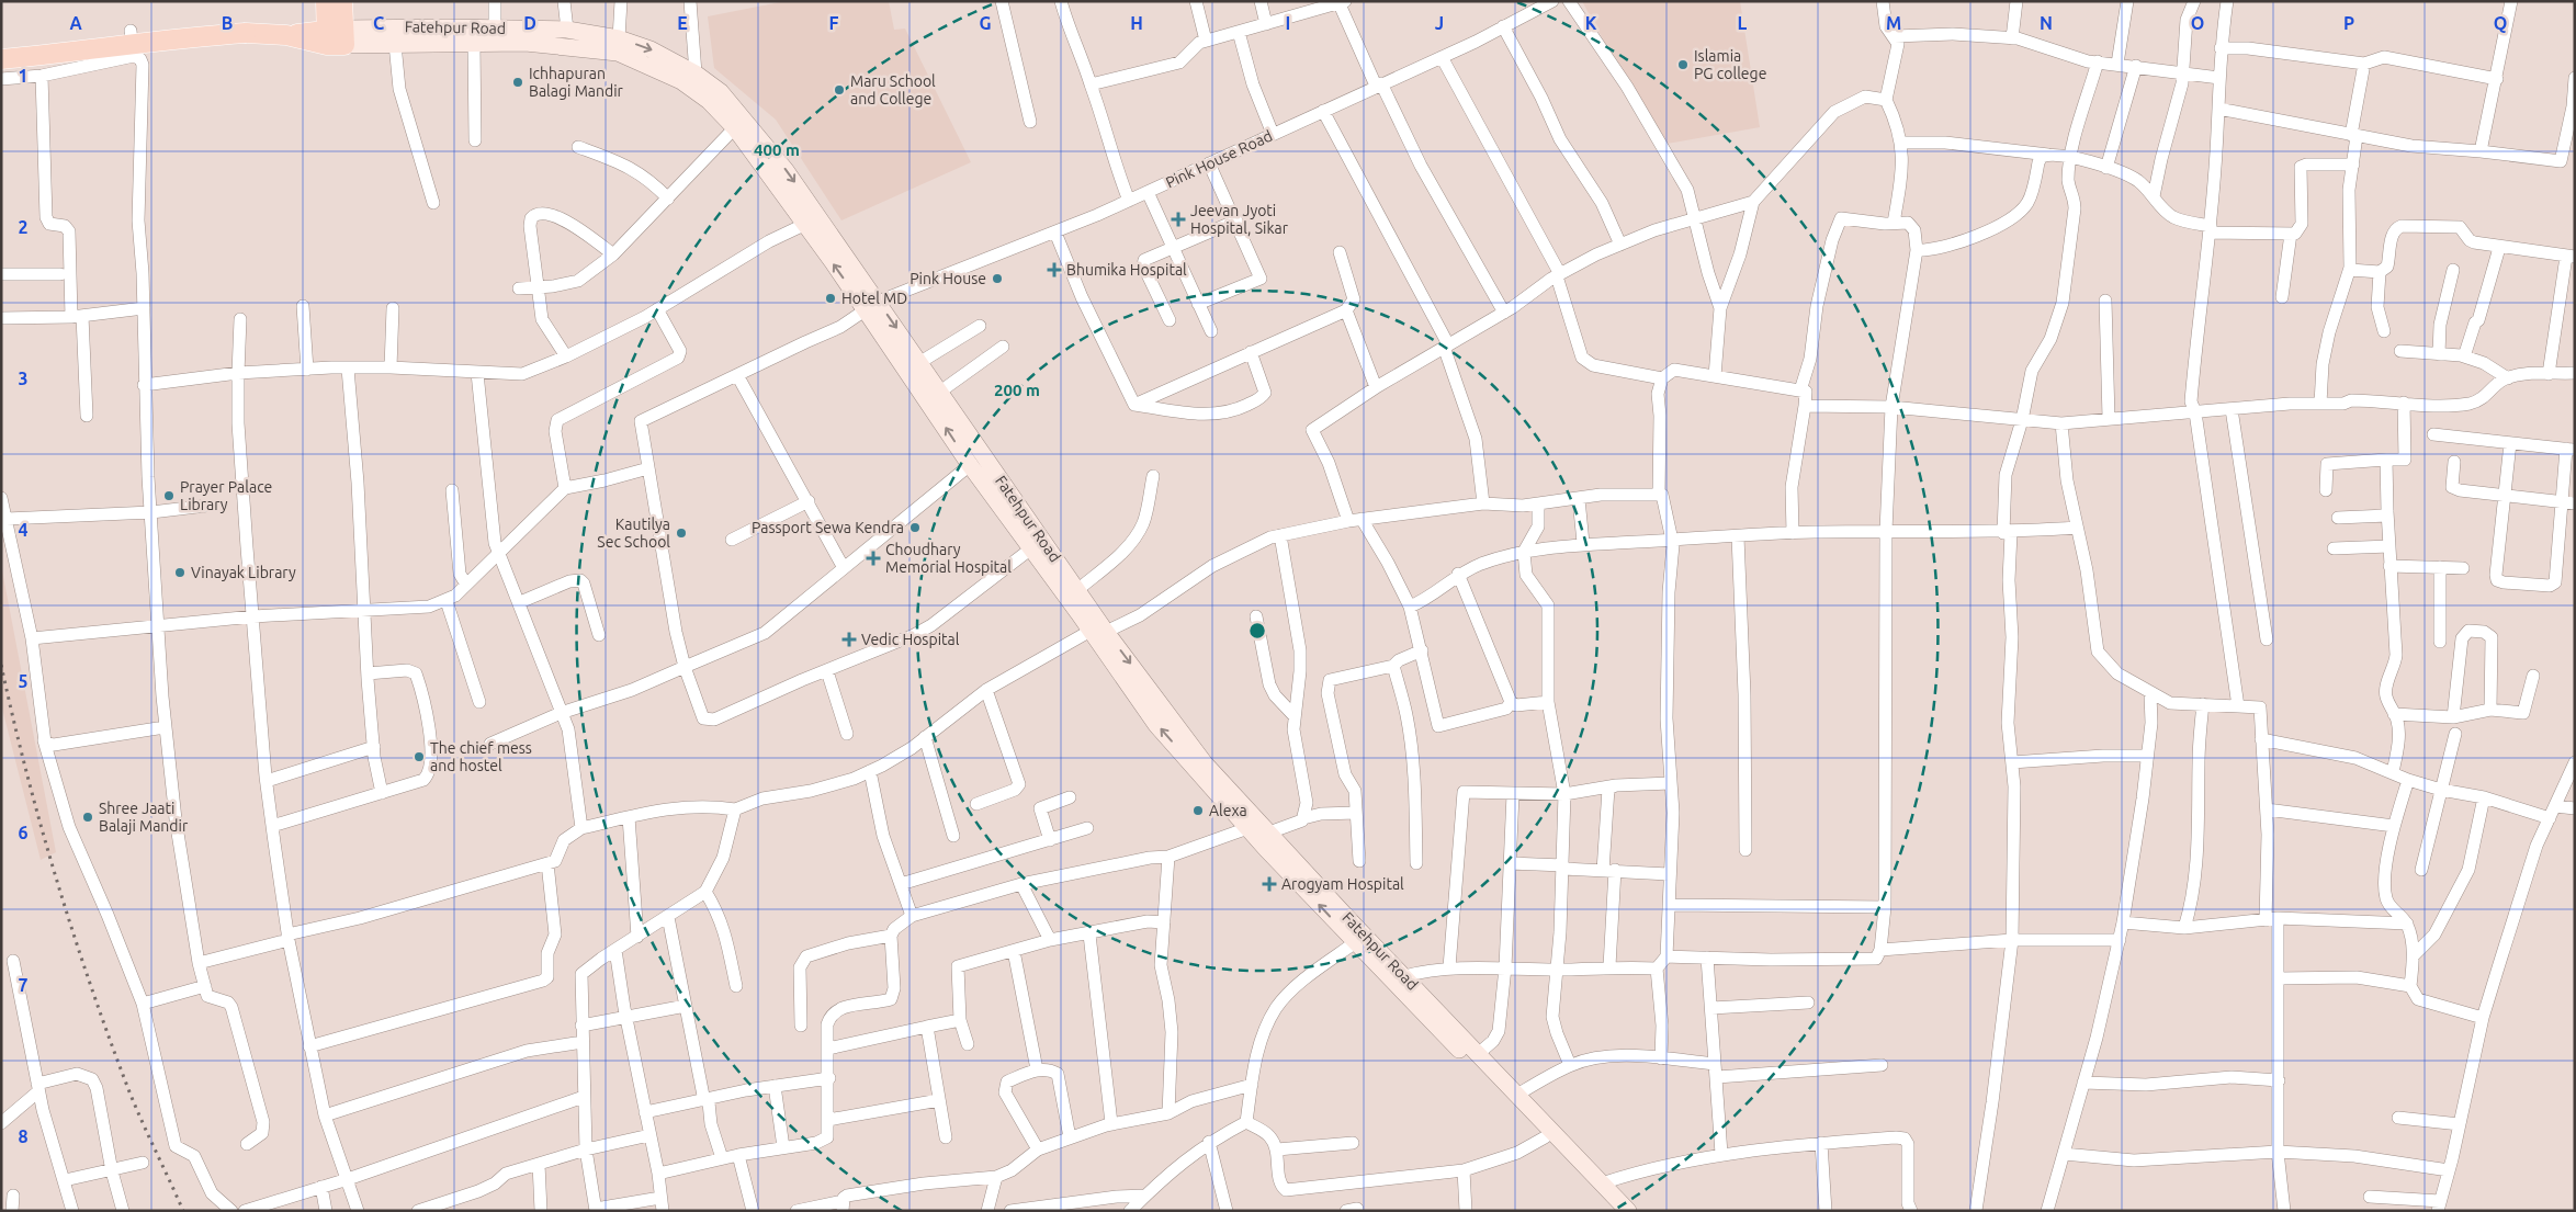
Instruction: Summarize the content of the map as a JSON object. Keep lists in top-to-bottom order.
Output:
{
  "streets": {
    "street": ["Fatehpur Road", "Pink House Road"]
  },
  "crossings": [
    ["Fatehpur Road", "Pink House Road"]
  ],
  "places": {
    "other": [
      "Islamia PG college",
      "Ichhapuran Balagi Mandir",
      "Maru School and College",
      "Pink House",
      "Hotel MD",
      "Prayer Palace Library",
      "Passport Sewa Kendra",
      "Kautilya Sec School",
      "Vinayak Library",
      "The chief mess and hostel",
      "Alexa",
      "Shree Jaati Balaji Mandir"
    ],
    "health": [
      "Jeevan Jyoti Hospital, Sikar",
      "Bhumika Hospital",
      "Choudhary Memorial Hospital",
      "Vedic Hospital",
      "Arogyam Hospital"
    ]
  },
  "grid": {
    "columns": [
      "A",
      "B",
      "C",
      "D",
      "E",
      "F",
      "G",
      "H",
      "I",
      "J",
      "K",
      "L",
      "M",
      "N",
      "O",
      "P",
      "Q"
    ],
    "rows": [
      "1",
      "2",
      "3",
      "4",
      "5",
      "6",
      "7",
      "8"
    ]
  },
  "rings": ["400 m", "200 m"]
}
